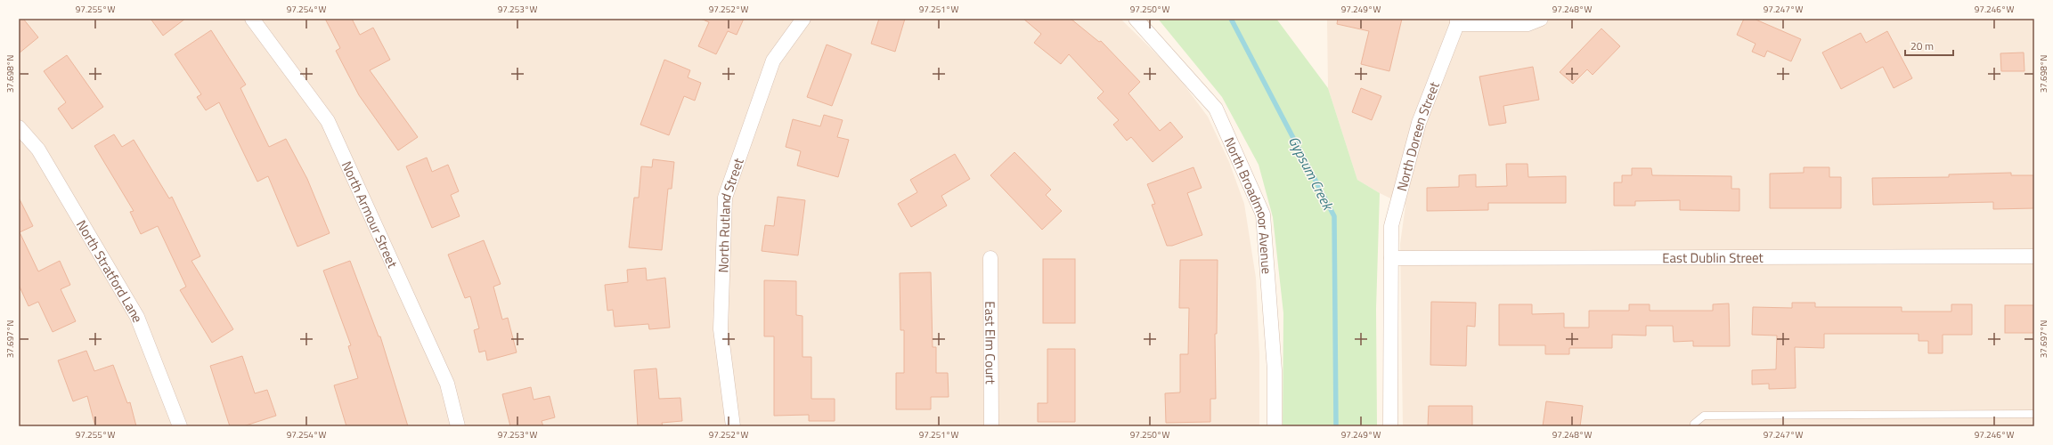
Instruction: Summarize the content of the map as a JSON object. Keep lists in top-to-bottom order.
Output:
{
  "streets": {
    "street": [
      "North Doreen Street",
      "North Broadmoor Avenue",
      "North Armour Street",
      "North Rutland Street",
      "East Dublin Street",
      "North Stratford Lane",
      "East Elm Court"
    ]
  },
  "crossings": [
    ["North Doreen Street", "East Dublin Street"]
  ],
  "water": ["Gypsum Creek"],
  "scale_bar": "20 m",
  "coordinates": [
    "97.255°W",
    "97.254°W",
    "97.253°W",
    "97.252°W",
    "97.251°W",
    "97.250°W",
    "97.249°W",
    "97.248°W",
    "97.247°W",
    "97.246°W",
    "37.698°N",
    "37.697°N"
  ]
}
